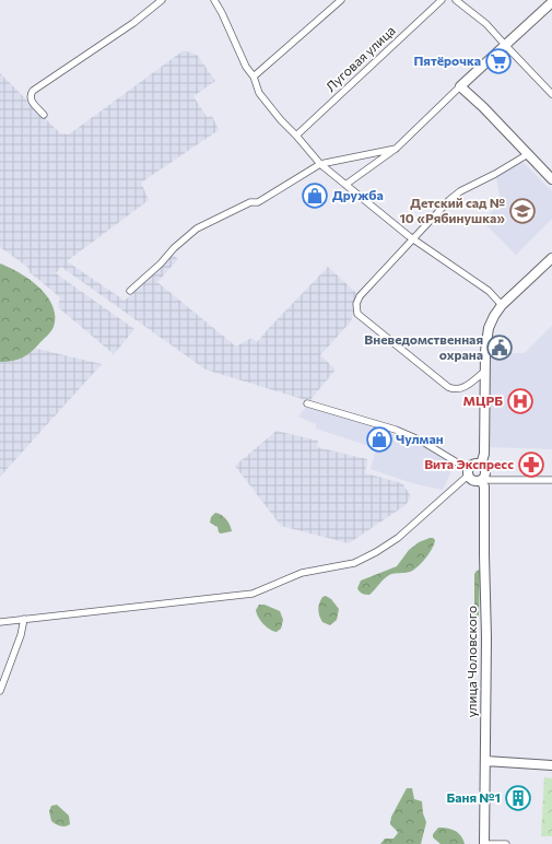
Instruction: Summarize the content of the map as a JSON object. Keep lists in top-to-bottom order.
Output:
{
  "streets": {
    "street": ["Луговая улица", "улица Чоловского"]
  },
  "places": {
    "supermarket": ["Пятёрочка"],
    "shop": ["Дружба", "Чулман"],
    "school or university": ["Детский сад № 10 «Рябинушка»"],
    "public building": ["Вневедомственная охрана"],
    "hospital": ["МЦРБ"],
    "pharmacy": ["Вита Экспресс"],
    "building": ["Баня №1"]
  }
}
